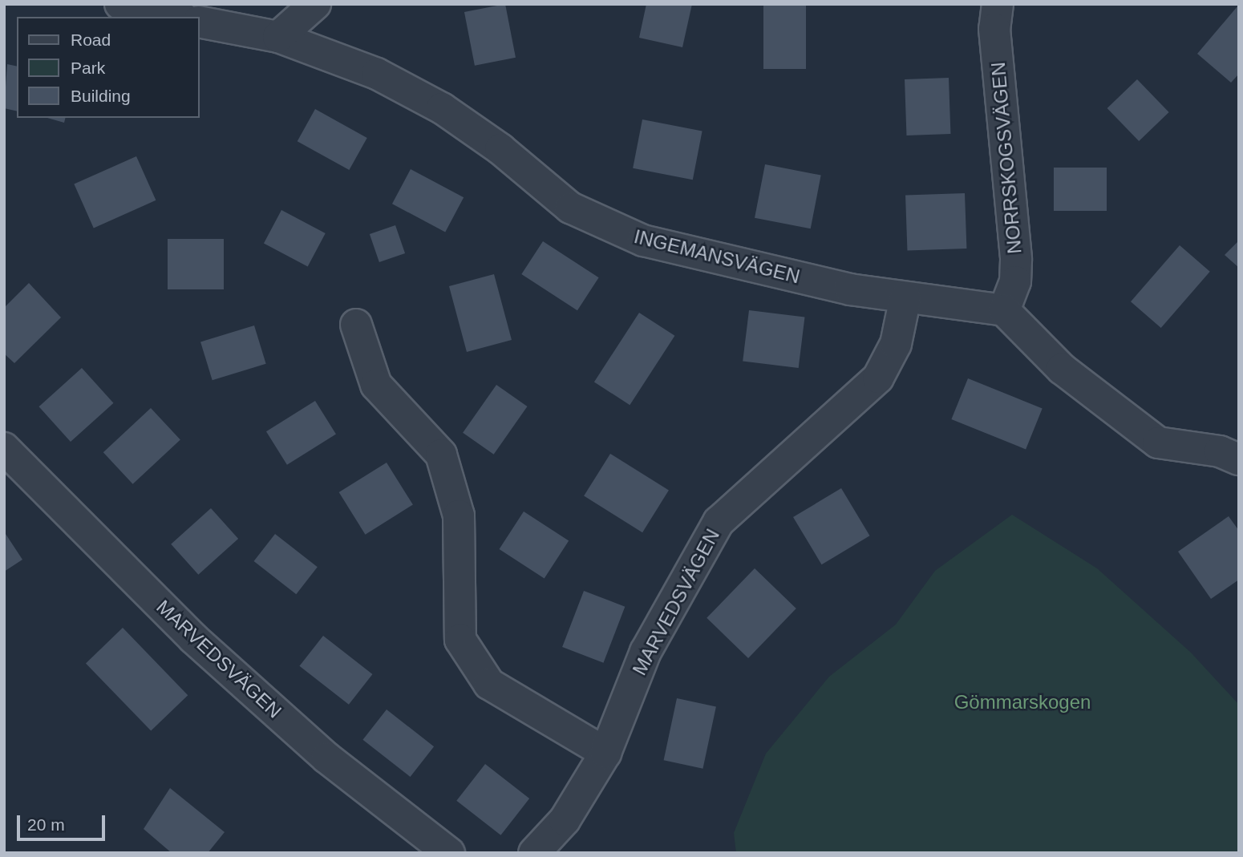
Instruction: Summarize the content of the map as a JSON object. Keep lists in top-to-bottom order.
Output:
{
  "streets": {
    "street": ["NORRSKOGSVÄGEN", "INGEMANSVÄGEN", "MARVEDSVÄGEN"]
  },
  "crossings": [
    ["NORRSKOGSVÄGEN", "INGEMANSVÄGEN"],
    ["INGEMANSVÄGEN", "MARVEDSVÄGEN"]
  ],
  "parks": ["Gömmarskogen"],
  "legend": ["Road", "Park", "Building"],
  "scale_bar": "20 m"
}
